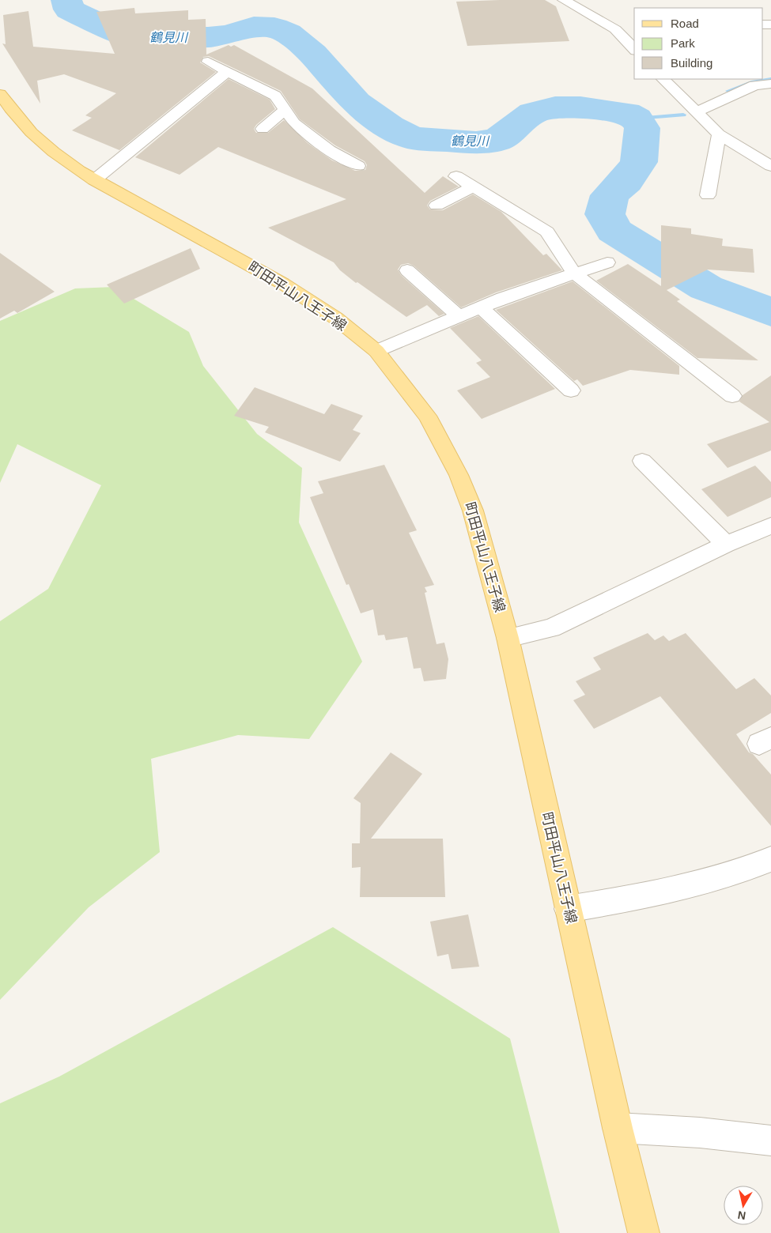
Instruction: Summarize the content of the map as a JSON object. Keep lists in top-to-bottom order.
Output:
{
  "streets": {
    "main road": ["町田平山八王子線"]
  },
  "water": ["鶴見川"],
  "legend": ["Road", "Park", "Building"],
  "north": "bottom"
}
